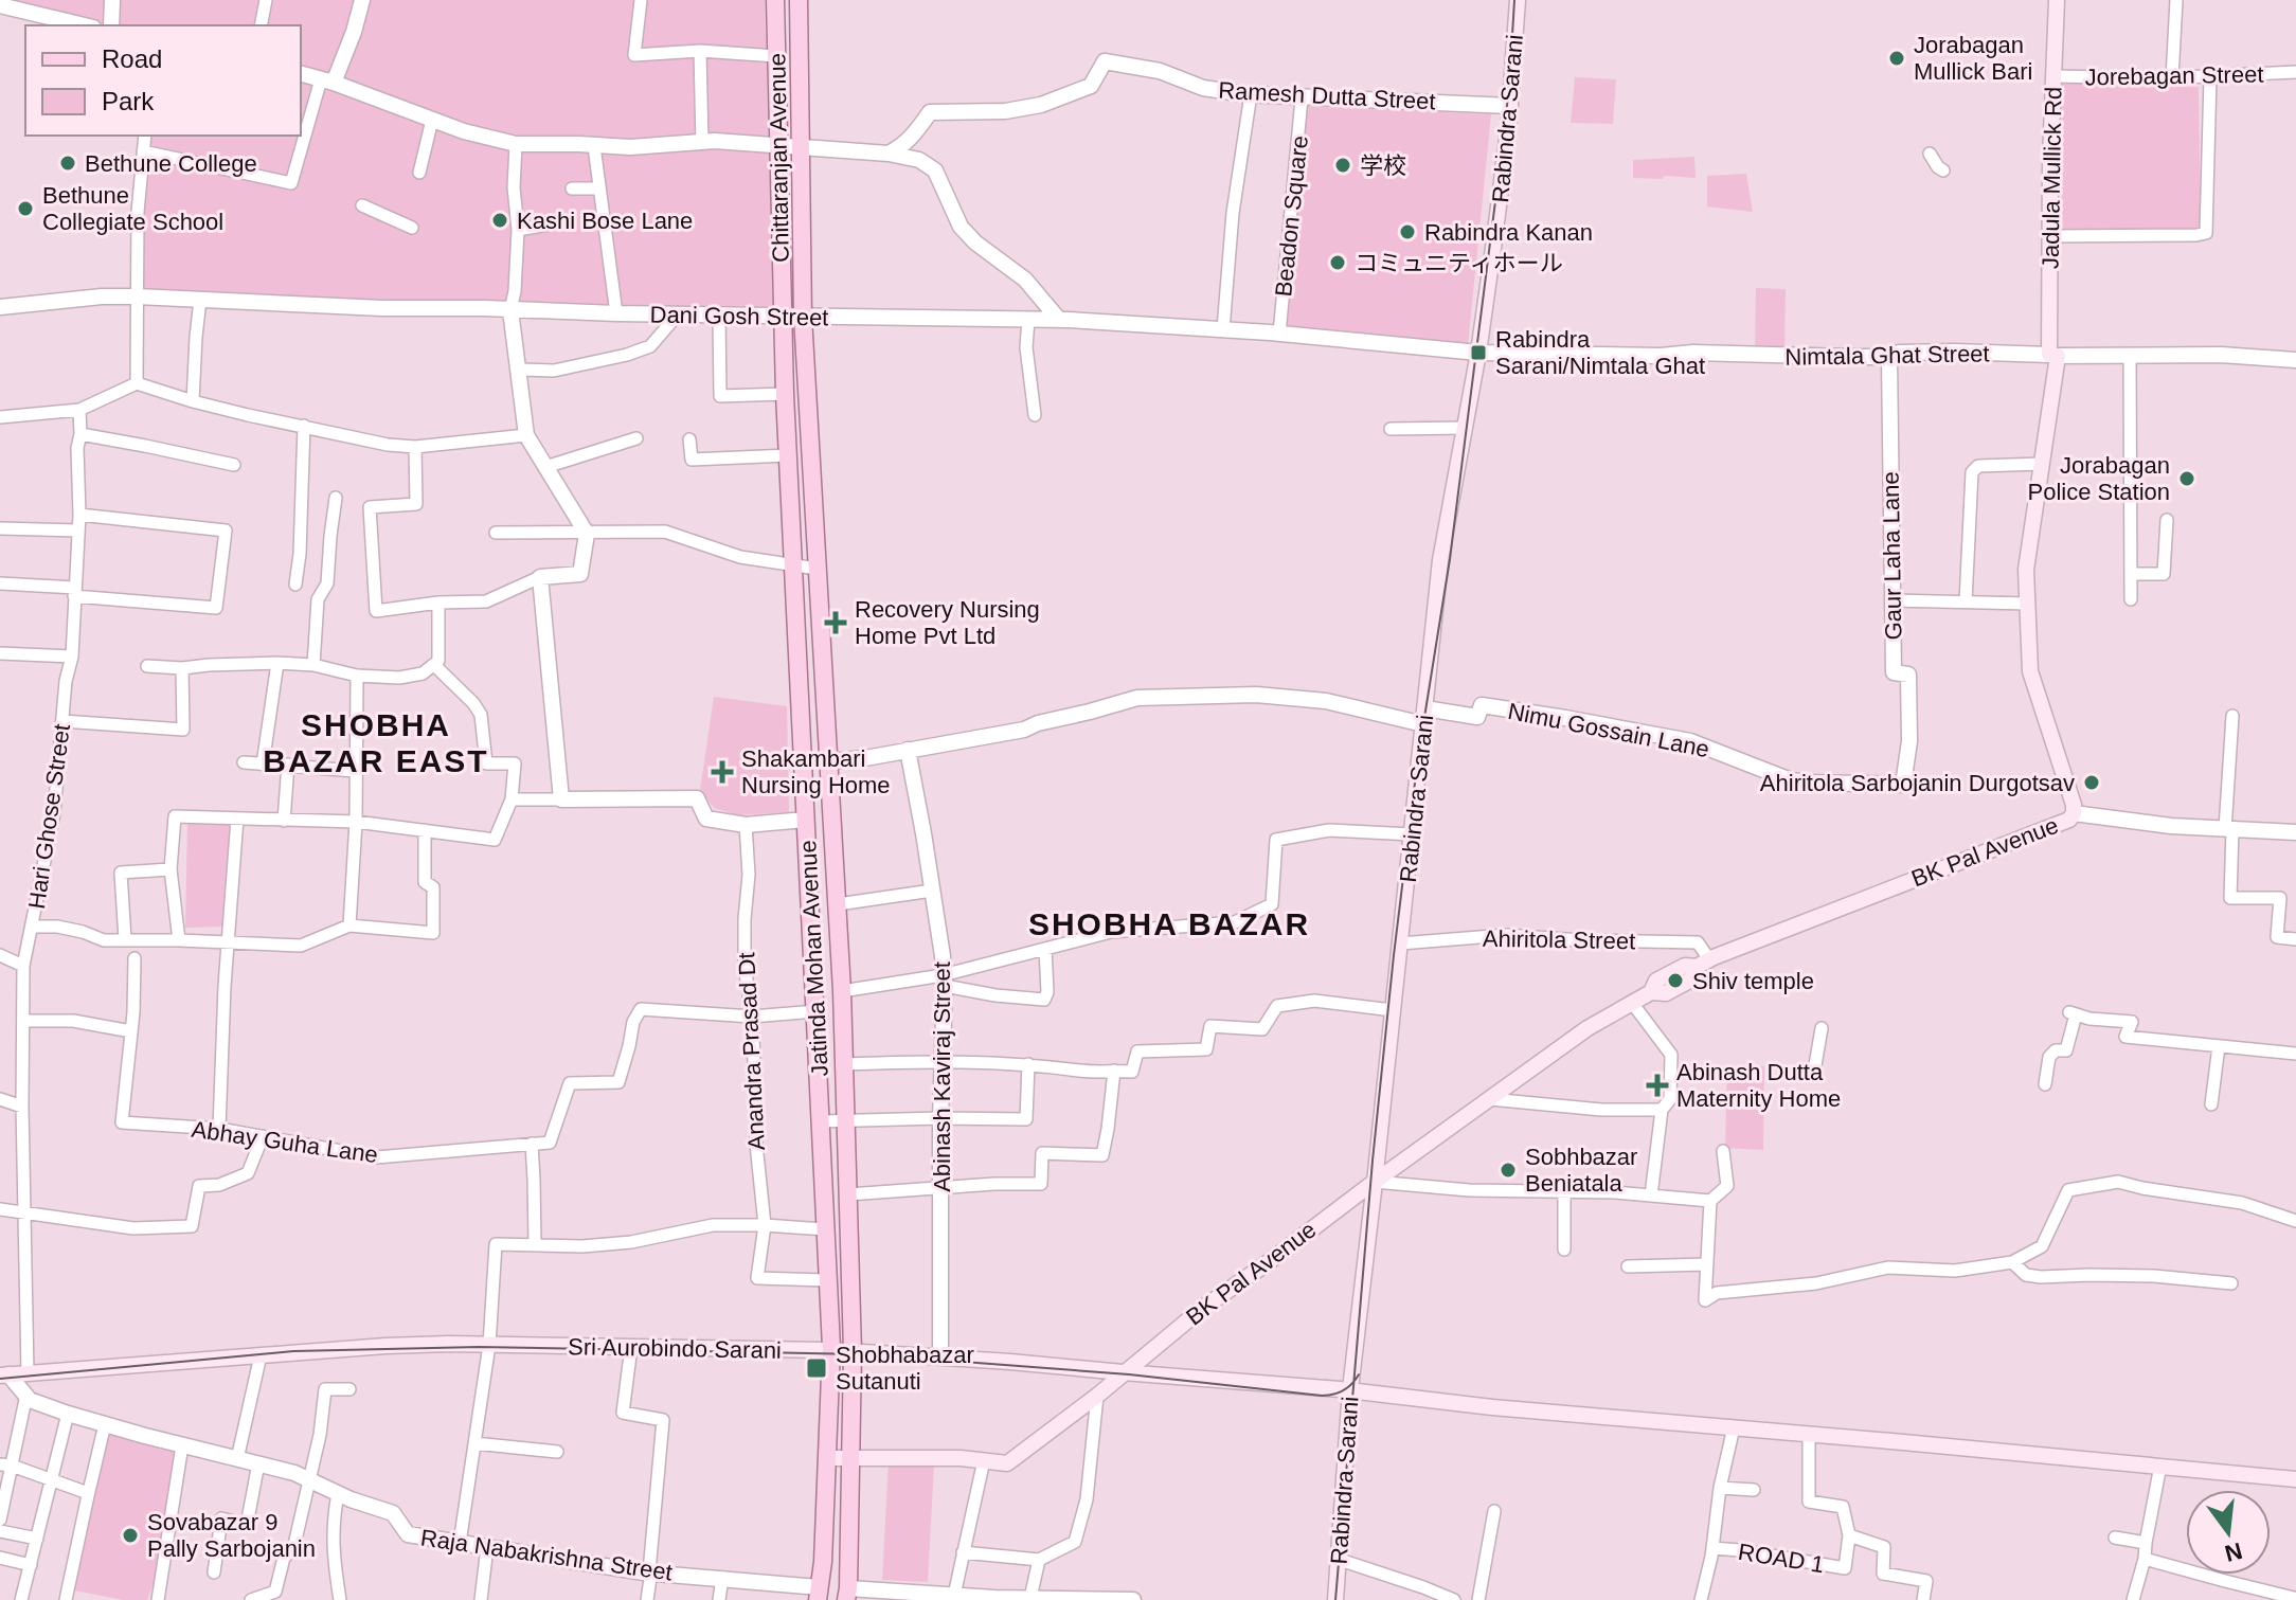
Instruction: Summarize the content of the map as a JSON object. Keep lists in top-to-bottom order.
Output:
{
  "streets": {
    "main road": [
      "Rabindra Sarani",
      "Chittaranjan Avenue",
      "Jadula Mullick Rd",
      "BK Pal Avenue",
      "Jatinda Mohan Avenue",
      "Sri Aurobindo Sarani"
    ],
    "street": [
      "Jorebagan Street",
      "Ramesh Dutta Street",
      "Beadon Square",
      "Dani Gosh Street",
      "Nimtala Ghat Street",
      "Gaur Laha Lane",
      "Nimu Gossain Lane",
      "Hari Ghose Street",
      "Ahiritola Street",
      "Anandra Prasad Dt",
      "Abinash Kaviraj Street",
      "Abhay Guha Lane",
      "Raja Nabakrishna Street",
      "ROAD 1"
    ]
  },
  "crossings": [
    ["Jorebagan Street", "Jadula Mullick Rd"],
    ["Ramesh Dutta Street", "Rabindra Sarani"],
    ["Ramesh Dutta Street", "Beadon Square"],
    ["Rabindra Sarani", "Dani Gosh Street"],
    ["Rabindra Sarani", "Nimtala Ghat Street"],
    ["Rabindra Sarani", "Nimu Gossain Lane"],
    ["Rabindra Sarani", "BK Pal Avenue"],
    ["Rabindra Sarani", "Ahiritola Street"],
    ["Rabindra Sarani", "Sri Aurobindo Sarani"],
    ["Chittaranjan Avenue", "Dani Gosh Street"],
    ["Chittaranjan Avenue", "Jatinda Mohan Avenue"],
    ["Jadula Mullick Rd", "Nimtala Ghat Street"],
    ["Jadula Mullick Rd", "BK Pal Avenue"],
    ["Beadon Square", "Dani Gosh Street"],
    ["Dani Gosh Street", "Nimtala Ghat Street"],
    ["Dani Gosh Street", "Jatinda Mohan Avenue"],
    ["Nimtala Ghat Street", "Gaur Laha Lane"],
    ["Nimtala Ghat Street", "BK Pal Avenue"],
    ["Gaur Laha Lane", "Nimu Gossain Lane"],
    ["Hari Ghose Street", "Sri Aurobindo Sarani"],
    ["BK Pal Avenue", "Ahiritola Street"],
    ["BK Pal Avenue", "Jatinda Mohan Avenue"],
    ["BK Pal Avenue", "Sri Aurobindo Sarani"],
    ["Jatinda Mohan Avenue", "Anandra Prasad Dt"],
    ["Jatinda Mohan Avenue", "Sri Aurobindo Sarani"],
    ["Jatinda Mohan Avenue", "Raja Nabakrishna Street"],
    ["Anandra Prasad Dt", "Abhay Guha Lane"],
    ["Abinash Kaviraj Street", "Sri Aurobindo Sarani"],
    ["Sri Aurobindo Sarani", "Raja Nabakrishna Street"]
  ],
  "districts": ["SHOBHA BAZAR EAST", "SHOBHA BAZAR"],
  "places": {
    "other": [
      "Jorabagan Mullick Bari",
      "Bethune College",
      "学校",
      "Bethune Collegiate School",
      "Kashi Bose Lane",
      "Rabindra Kanan",
      "コミュニティホール",
      "Jorabagan Police Station",
      "Ahiritola Sarbojanin Durgotsav",
      "Shiv temple",
      "Sobhbazar Beniatala",
      "Sovabazar 9 Pally Sarbojanin"
    ],
    "transit": ["Rabindra Sarani/Nimtala Ghat", "Shobhabazar Sutanuti"],
    "health": ["Recovery Nursing Home Pvt Ltd", "Shakambari Nursing Home", "Abinash Dutta Maternity Home"]
  },
  "legend": ["Road", "Park"],
  "north": "bottom"
}
